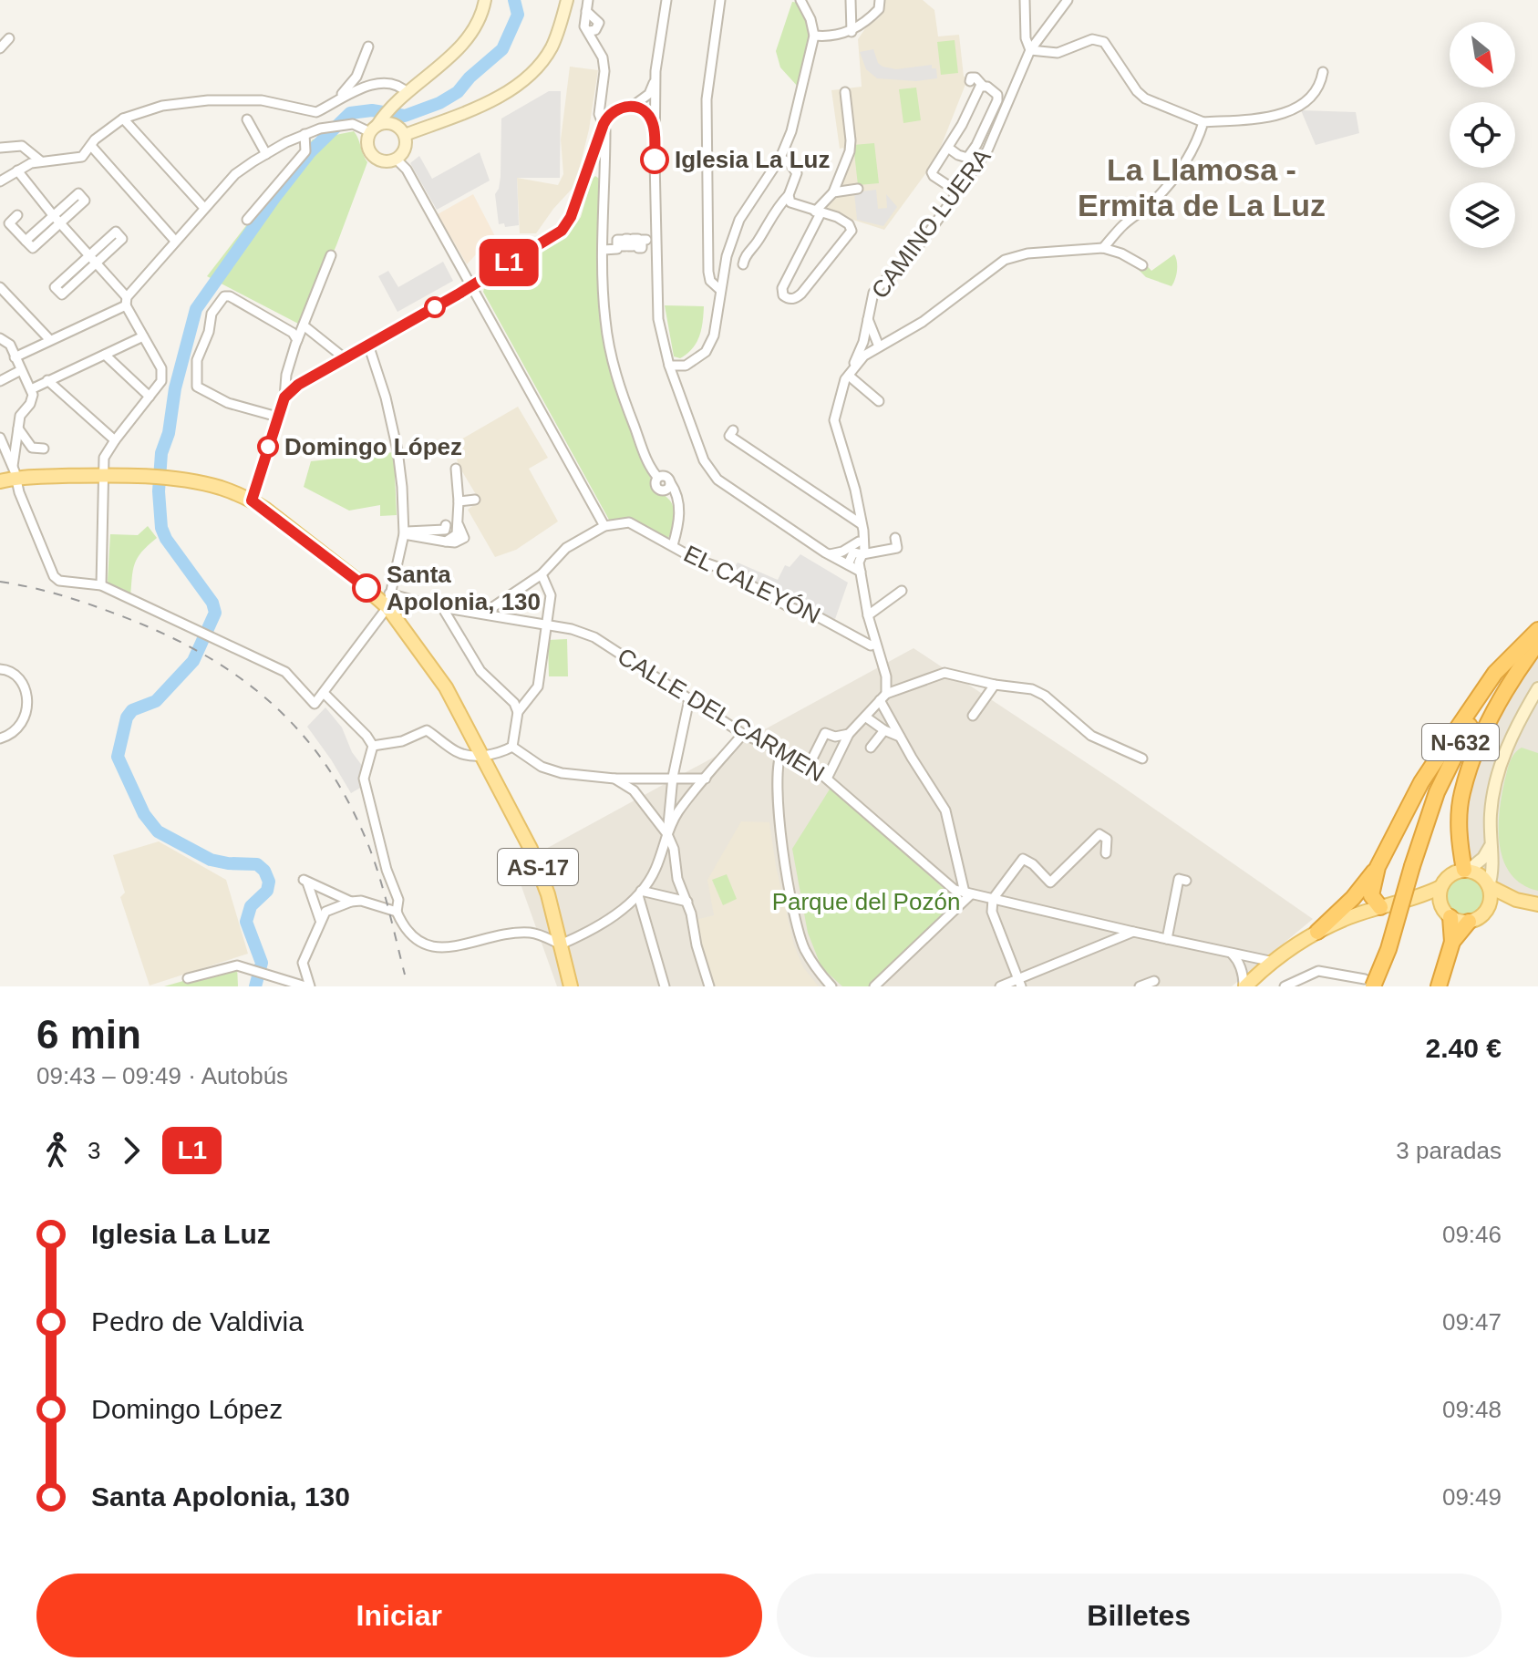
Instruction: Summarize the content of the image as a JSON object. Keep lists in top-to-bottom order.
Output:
{
  "streets": {
    "highway": ["N-632"],
    "main road": ["AS-17"],
    "street": ["CAMINO LUERA", "EL CALEYÓN", "CALLE DEL CARMEN"]
  },
  "districts": ["La Llamosa - Ermita de La Luz"],
  "parks": ["Parque del Pozón"],
  "places": ["Iglesia La Luz", "Domingo López", "Santa Apolonia, 130"],
  "lines": ["bus line L1"],
  "north": "bottom right",
  "page": {
    "on_map": "L1",
    "heading": ["6 min", "09:43 – 09:49 · Autobús", "2.40 €"],
    "legs": ["3", "L1", "3 paradas"],
    "list": [
      {
        "name": "Iglesia La Luz",
        "value": "09:46"
      },
      {
        "name": "Pedro de Valdivia",
        "value": "09:47"
      },
      {
        "name": "Domingo López",
        "value": "09:48"
      },
      {
        "name": "Santa Apolonia, 130",
        "value": "09:49"
      }
    ],
    "buttons": ["Iniciar", "Billetes"]
  }
}
